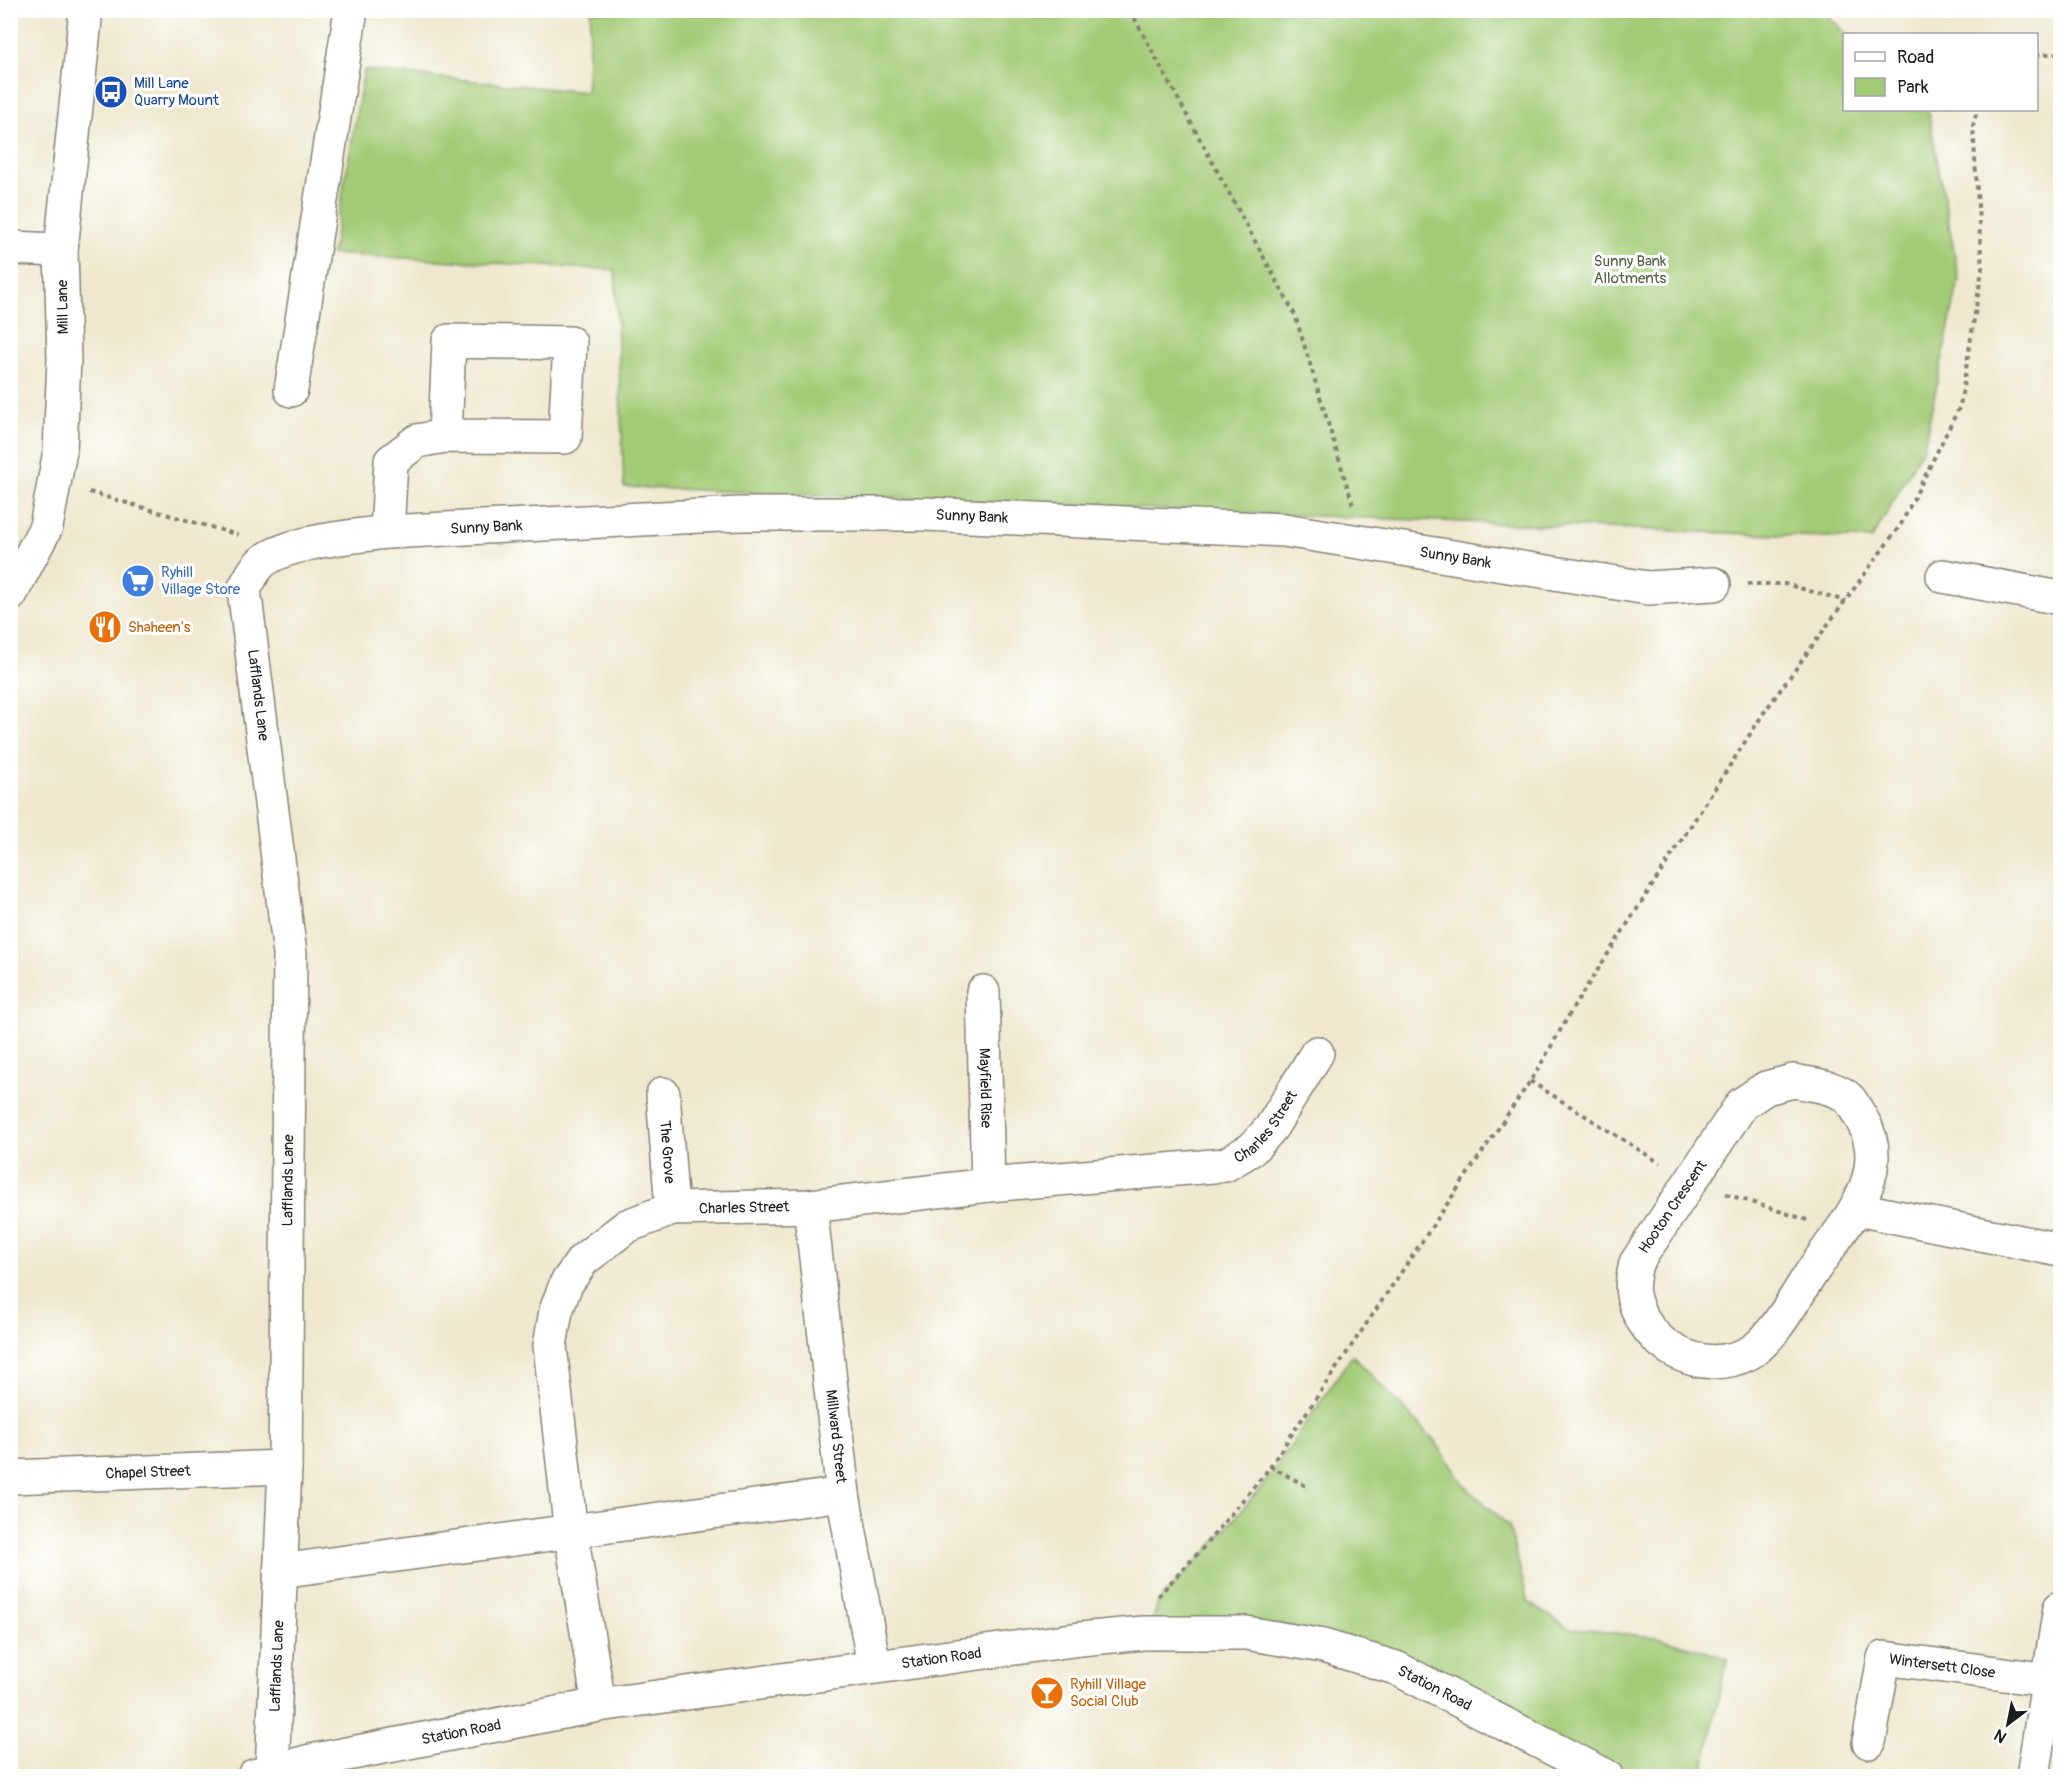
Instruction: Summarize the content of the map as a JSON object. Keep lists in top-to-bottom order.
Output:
{
  "streets": {
    "street": [
      "Mill Lane",
      "Sunny Bank",
      "Lafflands Lane",
      "Mayfield Rise",
      "Charles Street",
      "The Grove",
      "Hooton Crescent",
      "Millward Street",
      "Chapel Street",
      "Station Road",
      "Wintersett Close"
    ]
  },
  "crossings": [
    ["Sunny Bank", "Lafflands Lane"],
    ["Lafflands Lane", "Chapel Street"],
    ["Lafflands Lane", "Station Road"],
    ["Mayfield Rise", "Charles Street"],
    ["Charles Street", "The Grove"],
    ["Charles Street", "Millward Street"],
    ["Charles Street", "Station Road"],
    ["Millward Street", "Station Road"]
  ],
  "parks": ["Sunny Bank Allotments"],
  "places": {
    "bus stop": ["Mill Lane Quarry Mount"],
    "supermarket": ["Ryhill Village Store"],
    "restaurant": ["Shaheen's"],
    "bar": ["Ryhill Village Social Club"]
  },
  "legend": ["Road", "Park"],
  "north": "bottom left"
}
